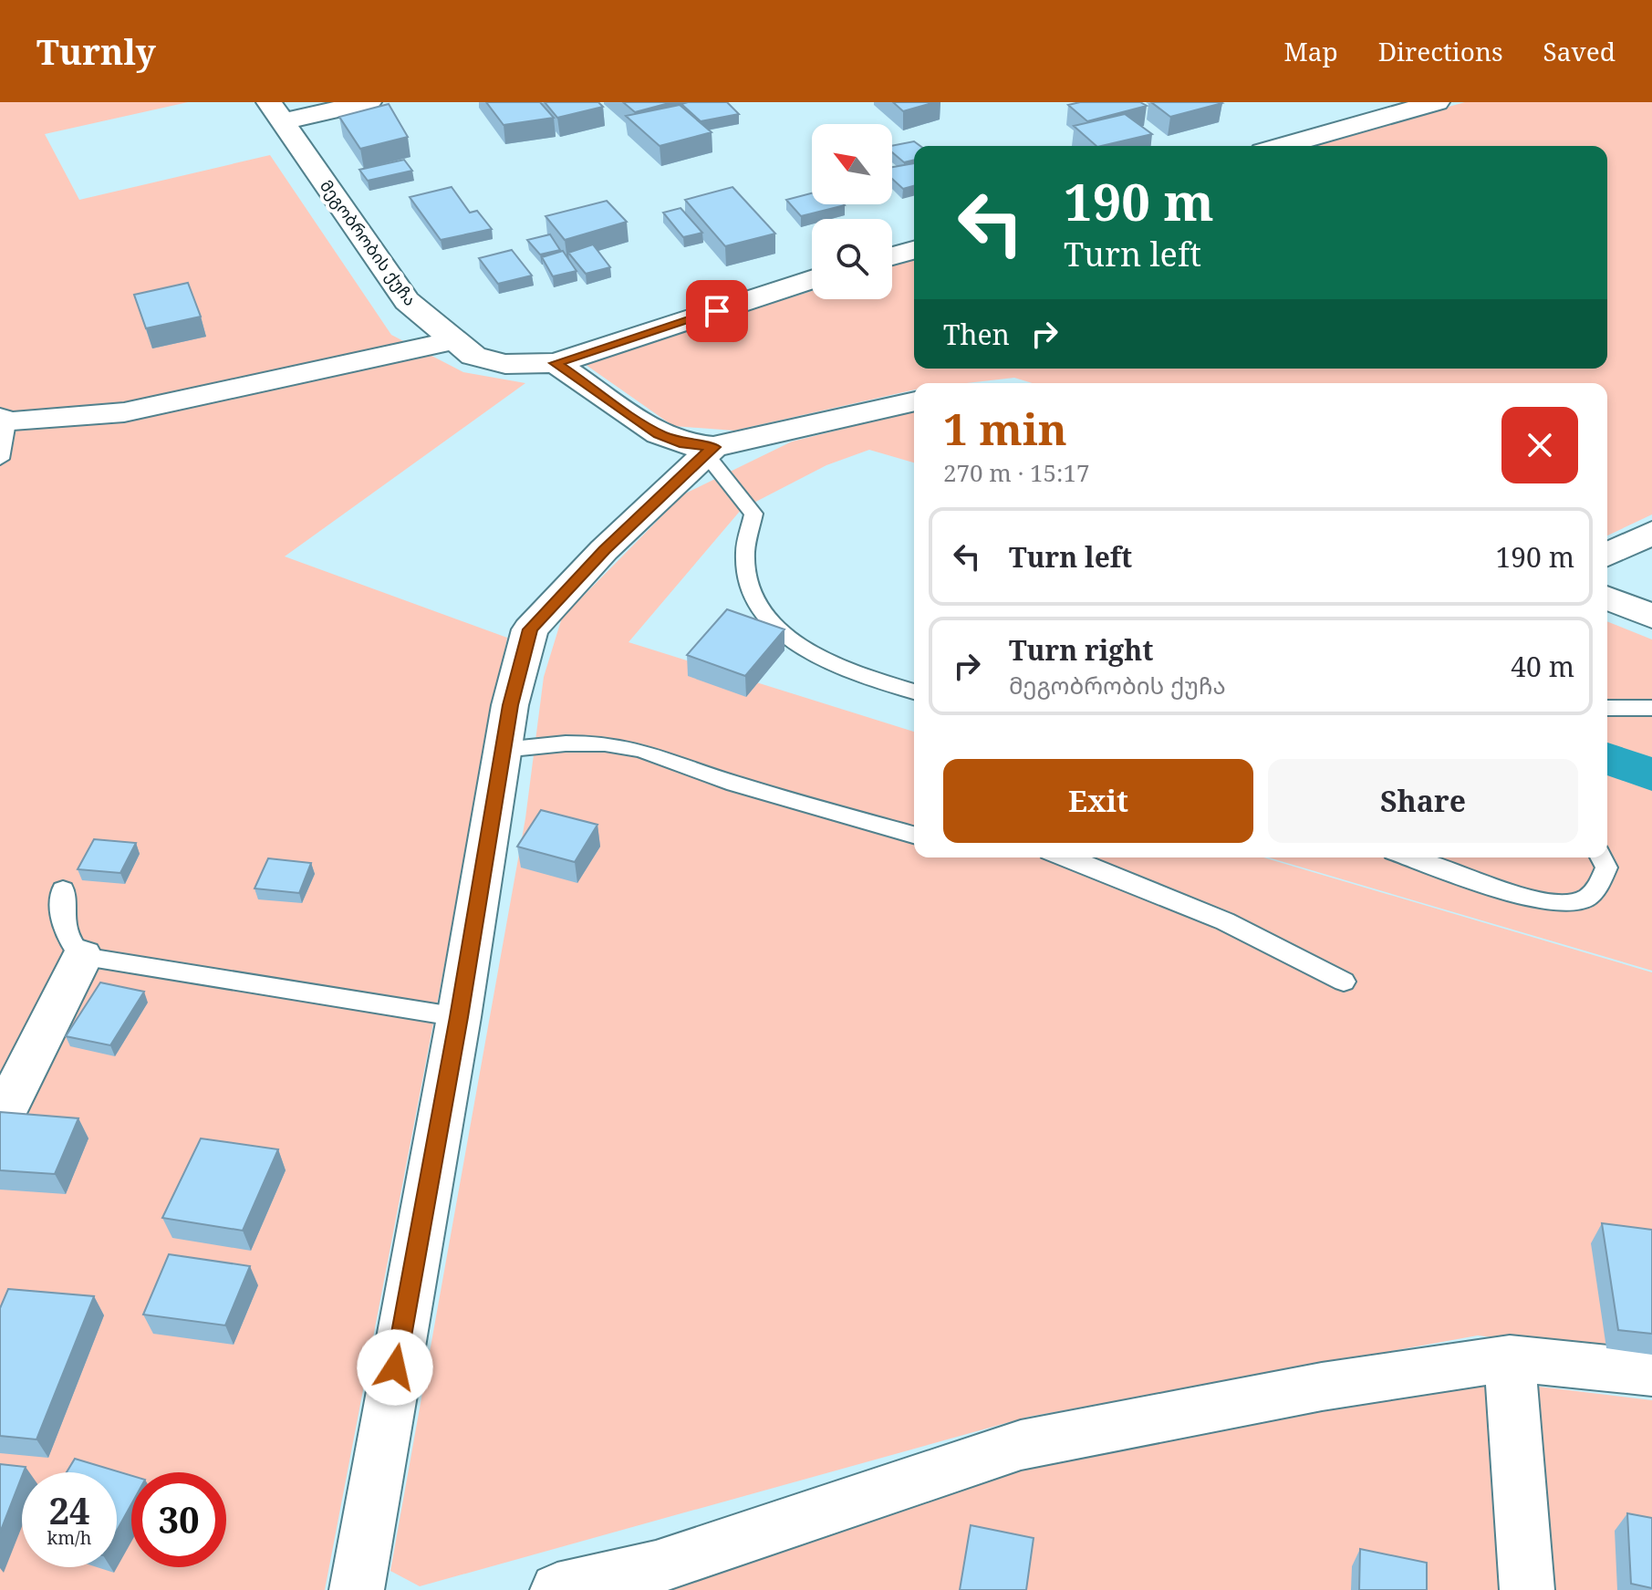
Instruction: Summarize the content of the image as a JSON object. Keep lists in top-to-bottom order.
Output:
{
  "streets": {
    "street": ["მეგობრობის ქუჩა"]
  },
  "north": "top left",
  "page": {
    "header": "Turnly",
    "nav": ["Map", "Directions", "Saved"],
    "turn": ["190 m", "Turn left"],
    "then": "Then",
    "heading": ["1 min", "270 m · 15:17"],
    "list": [
      {
        "name": "Turn left",
        "value": "190 m"
      },
      {
        "name": "Turn right",
        "note": "მეგობრობის ქუჩა",
        "value": "40 m"
      }
    ],
    "buttons": ["Exit", "Share"],
    "speed": "24 km/h",
    "limit": "30"
  }
}
